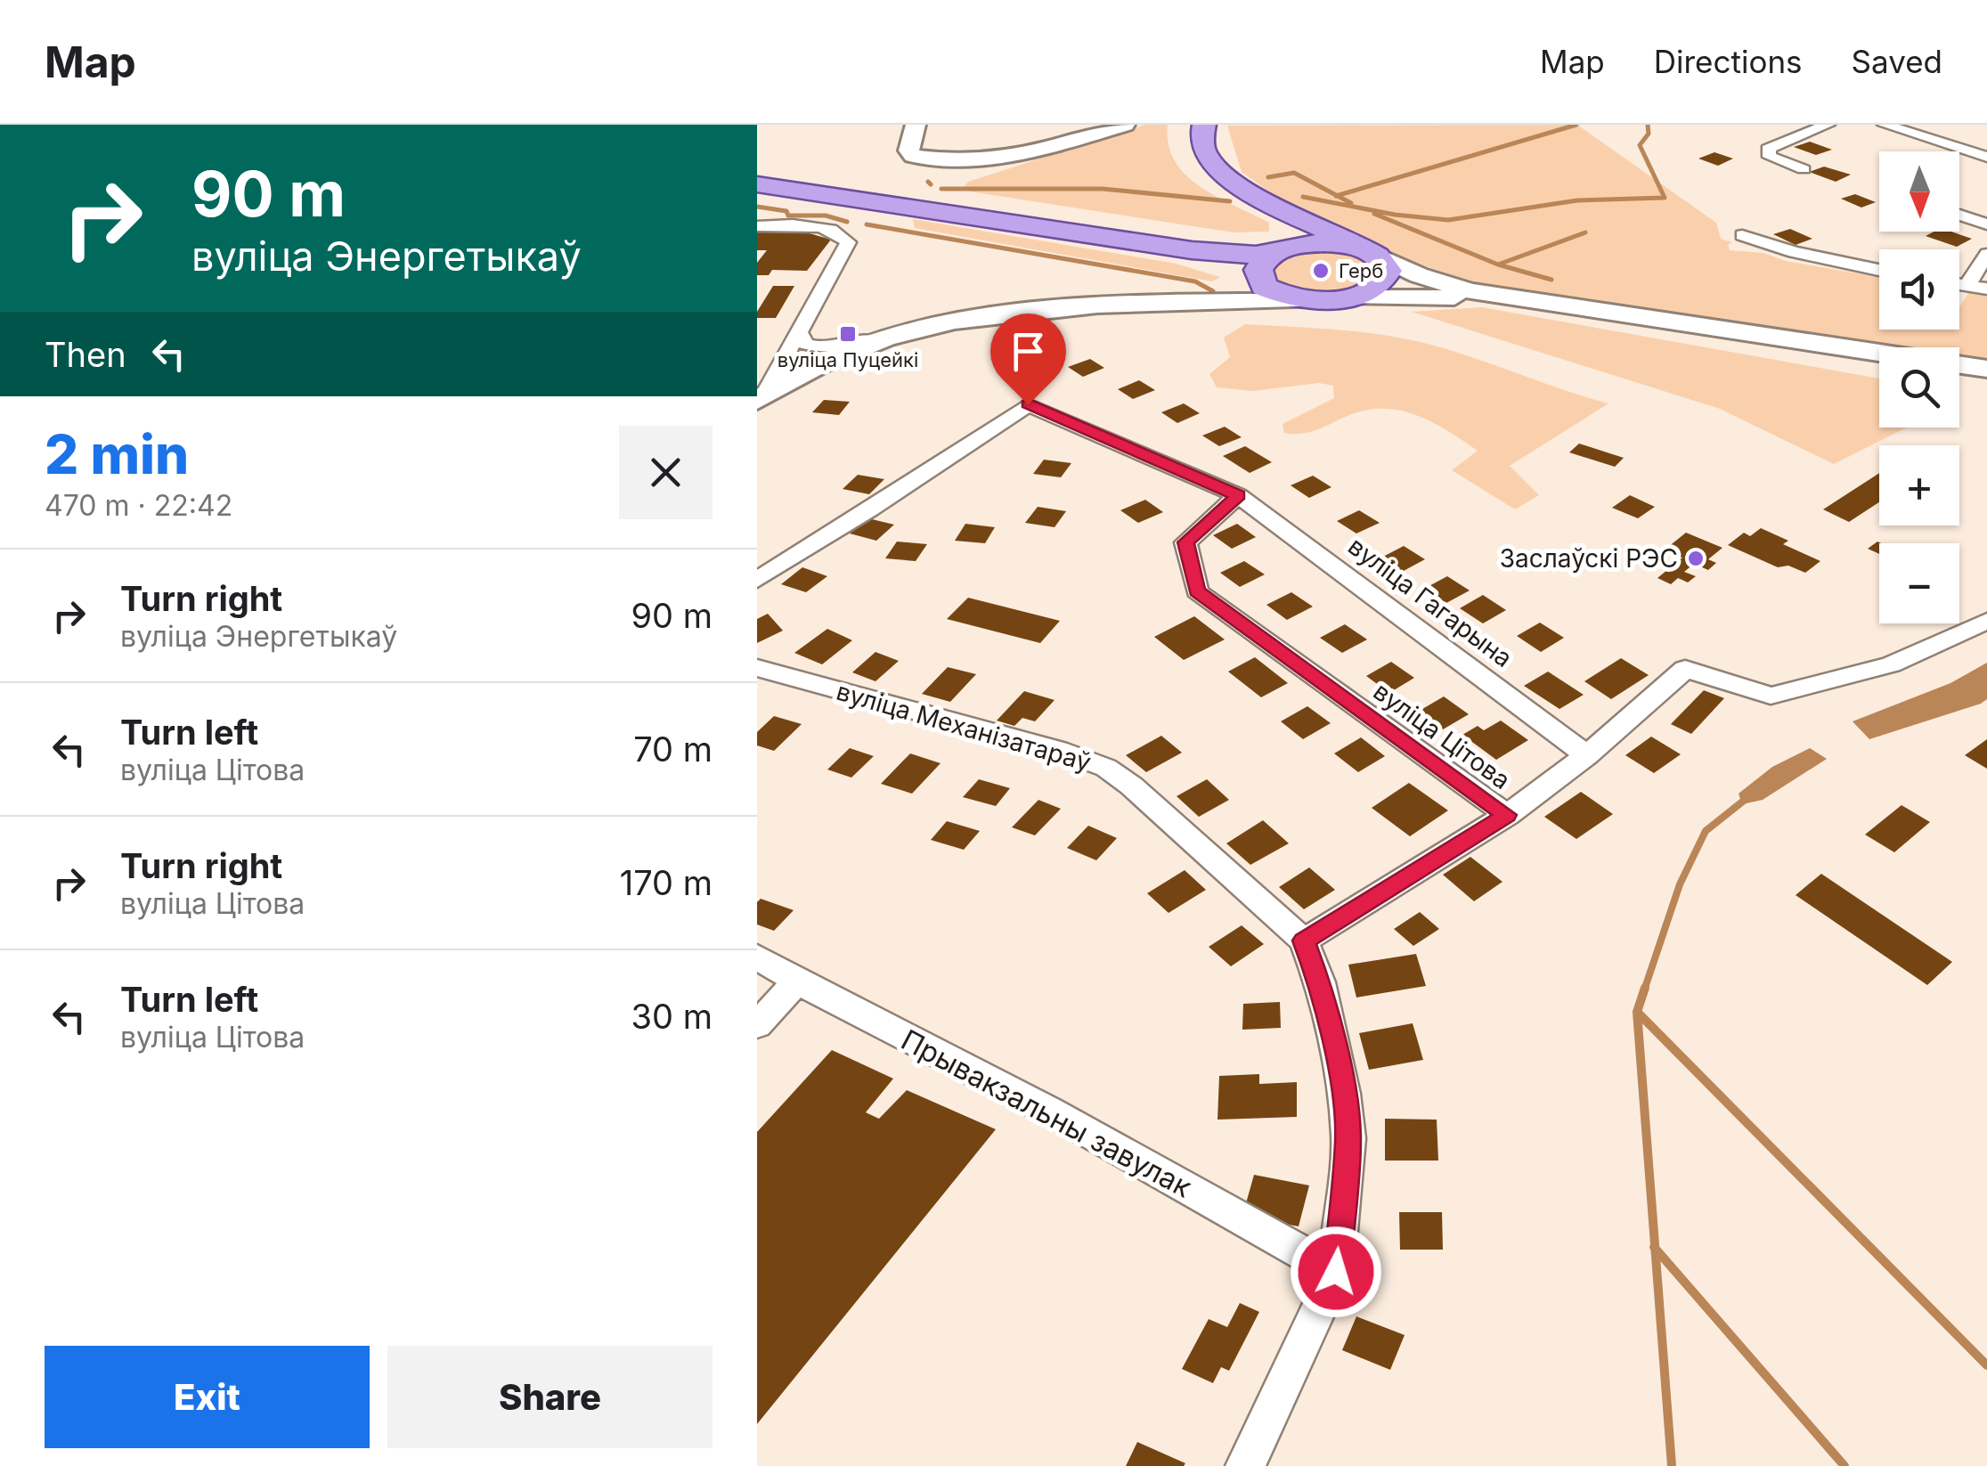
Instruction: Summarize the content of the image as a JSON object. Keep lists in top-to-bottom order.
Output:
{
  "streets": {
    "street": [
      "вуліца Гагарына",
      "вуліца Механізатараў",
      "вуліца Цітова",
      "Прывакзальны завулак"
    ]
  },
  "crossings": [
    ["вуліца Гагарына", "вуліца Цітова"],
    ["вуліца Механізатараў", "Прывакзальны завулак"]
  ],
  "places": {
    "other": ["Герб", "Заслаўскі РЭС"],
    "transit": ["вуліца Пуцейкі"]
  },
  "north": "bottom",
  "page": {
    "header": "Map",
    "nav": ["Map", "Directions", "Saved"],
    "turn": ["90 m", "вуліца Энергетыкаў"],
    "map_buttons": ["+", "−"],
    "then": "Then",
    "heading": ["2 min", "470 m · 22:42"],
    "list": [
      {
        "name": "Turn right",
        "note": "вуліца Энергетыкаў",
        "value": "90 m"
      },
      {
        "name": "Turn left",
        "note": "вуліца Цітова",
        "value": "70 m"
      },
      {
        "name": "Turn right",
        "note": "вуліца Цітова",
        "value": "170 m"
      },
      {
        "name": "Turn left",
        "note": "вуліца Цітова",
        "value": "30 m"
      }
    ],
    "buttons": ["Exit", "Share"]
  }
}
